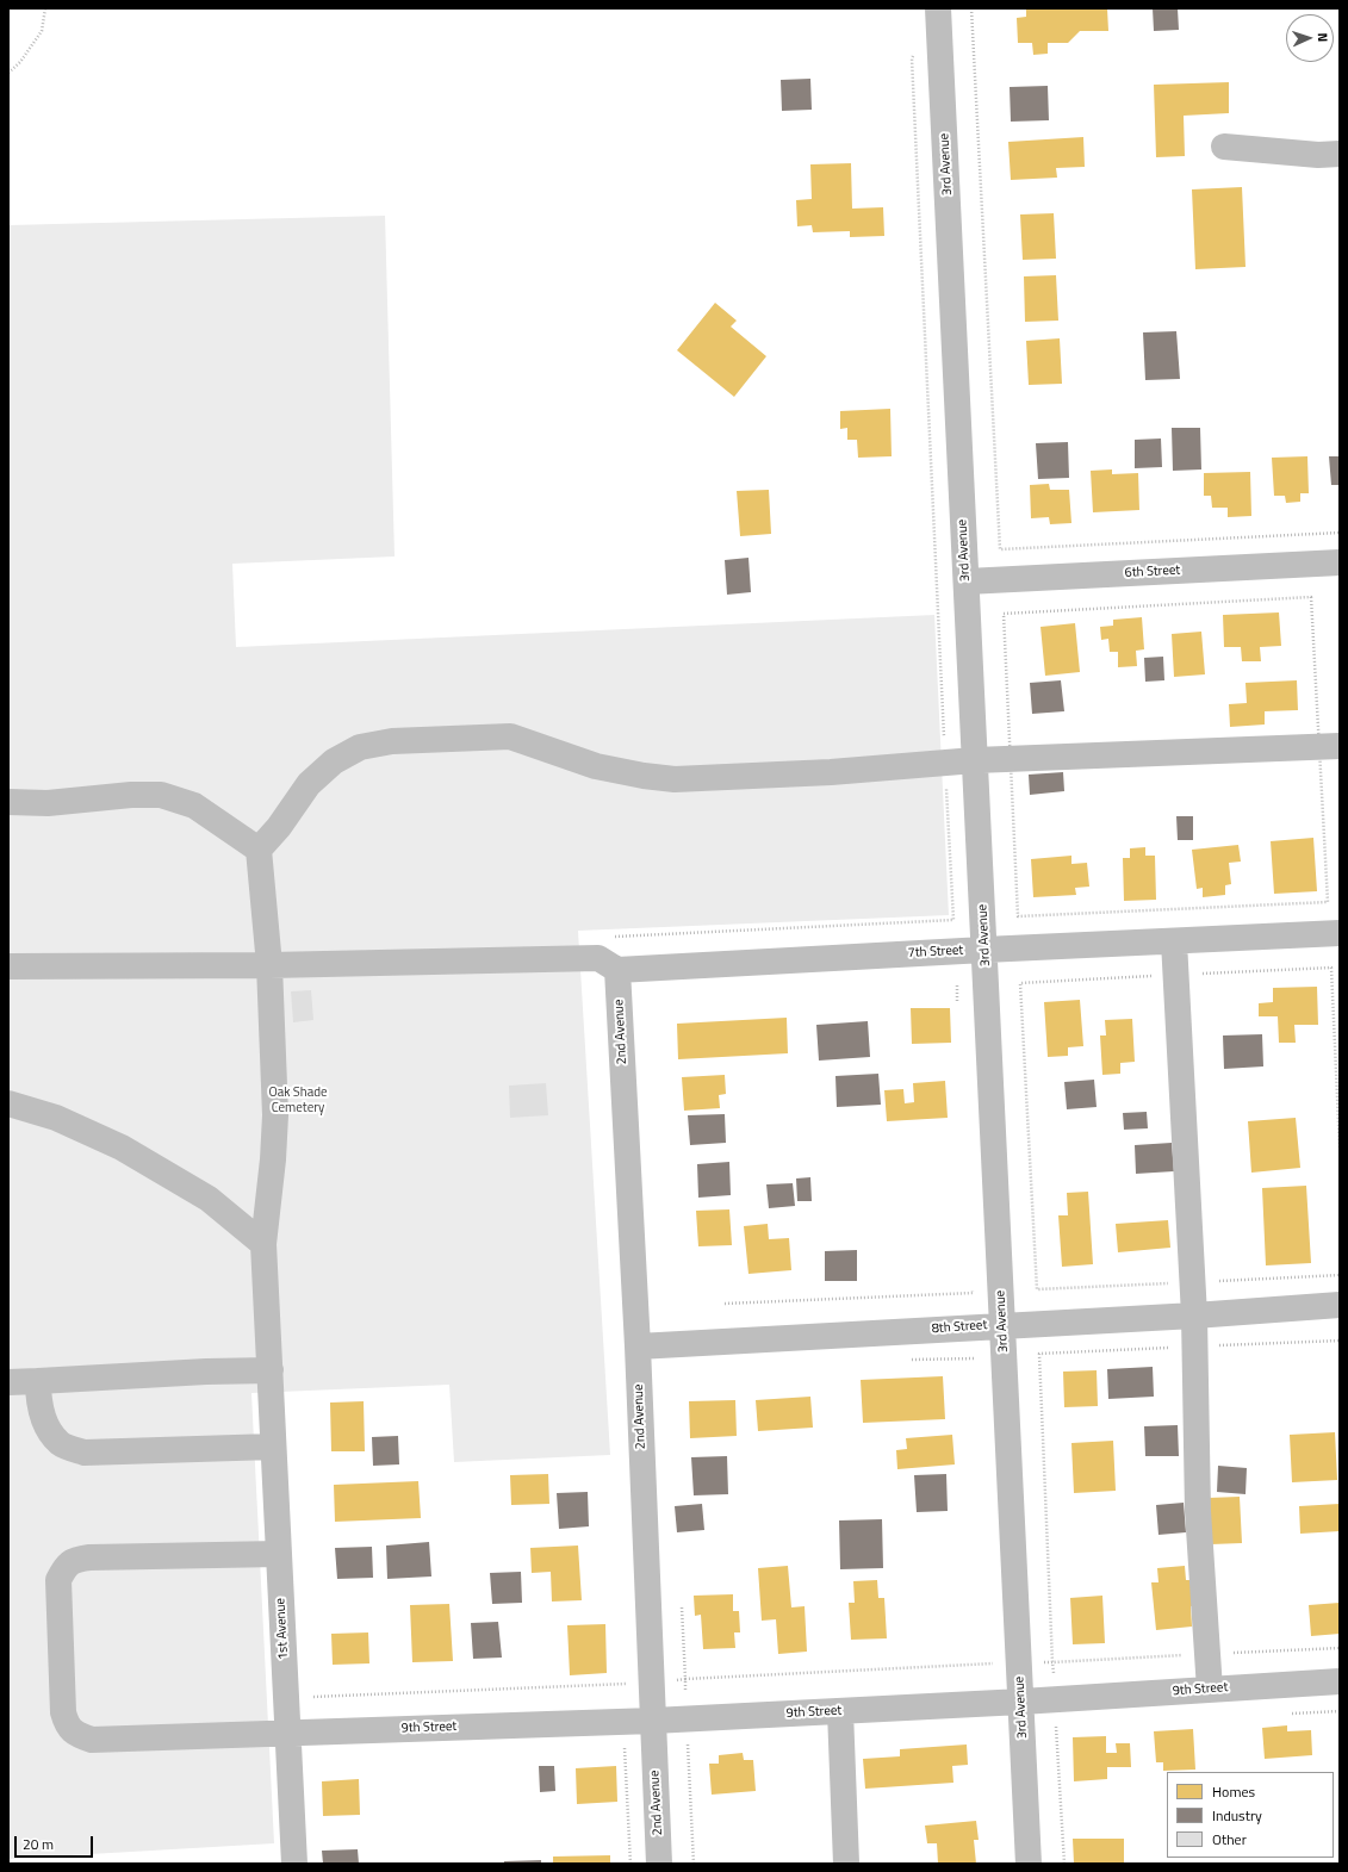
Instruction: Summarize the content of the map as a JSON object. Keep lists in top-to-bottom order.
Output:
{
  "streets": {
    "street": [
      "3rd Avenue",
      "6th Street",
      "7th Street",
      "2nd Avenue",
      "8th Street",
      "1st Avenue",
      "9th Street"
    ]
  },
  "crossings": [
    ["3rd Avenue", "6th Street"],
    ["3rd Avenue", "7th Street"],
    ["3rd Avenue", "8th Street"],
    ["3rd Avenue", "9th Street"],
    ["7th Street", "2nd Avenue"],
    ["2nd Avenue", "8th Street"],
    ["2nd Avenue", "9th Street"],
    ["1st Avenue", "9th Street"]
  ],
  "parks": ["Oak Shade Cemetery"],
  "legend": ["Homes", "Industry", "Other"],
  "scale_bar": "20 m",
  "north": "right"
}
